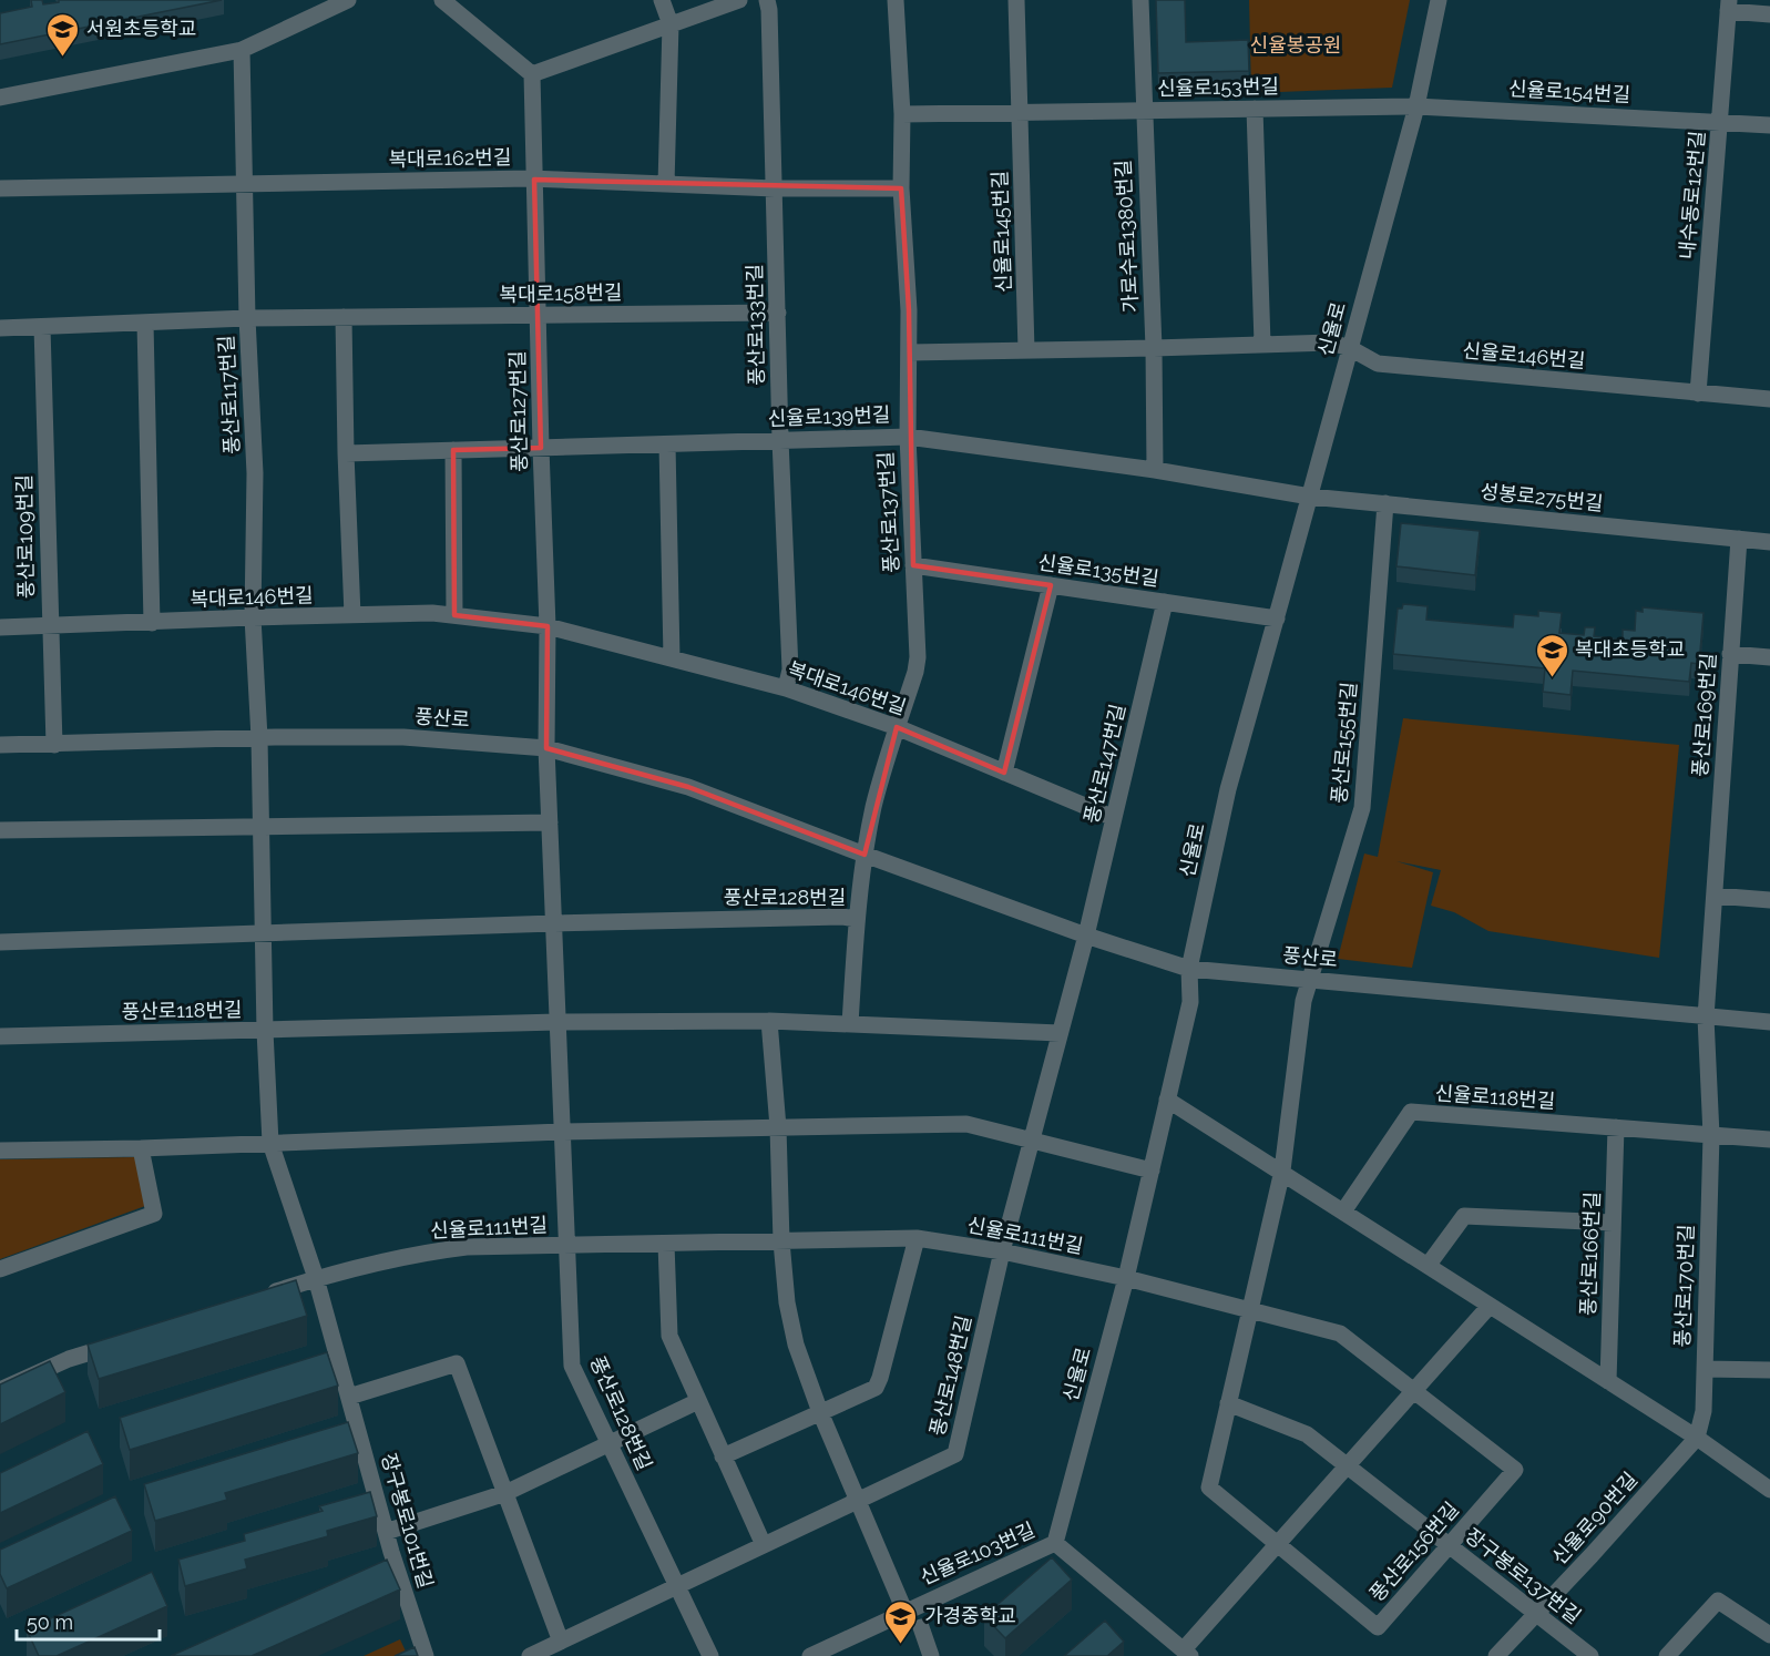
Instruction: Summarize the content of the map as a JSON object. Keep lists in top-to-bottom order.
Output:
{
  "streets": {
    "street": [
      "신율로153번길",
      "신율로154번길",
      "복대로162번길",
      "내수동로12번길",
      "신율로145번길",
      "가로수로1380번길",
      "복대로158번길",
      "풍산로133번길",
      "신율로",
      "신율로146번길",
      "풍산로117번길",
      "풍산로127번길",
      "신율로139번길",
      "성봉로275번길",
      "풍산로137번길",
      "풍산로109번길",
      "신율로135번길",
      "복대로146번길",
      "풍산로169번길",
      "풍산로",
      "풍산로155번길",
      "풍산로147번길",
      "풍산로128번길",
      "풍산로118번길",
      "신율로118번길",
      "신율로111번길",
      "풍산로166번길",
      "풍산로170번길",
      "풍산로148번길",
      "신율로90번길",
      "장구봉로101번길",
      "풍산로156번길",
      "신율로103번길",
      "장구봉로137번길"
    ]
  },
  "crossings": [
    ["신율로153번길", "신율로154번길"],
    ["신율로153번길", "신율로145번길"],
    ["신율로153번길", "가로수로1380번길"],
    ["신율로153번길", "신율로"],
    ["신율로153번길", "풍산로137번길"],
    ["신율로154번길", "내수동로12번길"],
    ["신율로154번길", "신율로"],
    ["복대로162번길", "풍산로133번길"],
    ["복대로162번길", "풍산로117번길"],
    ["복대로162번길", "풍산로127번길"],
    ["복대로162번길", "풍산로137번길"],
    ["내수동로12번길", "신율로146번길"],
    ["가로수로1380번길", "신율로139번길"],
    ["복대로158번길", "풍산로133번길"],
    ["복대로158번길", "풍산로117번길"],
    ["복대로158번길", "풍산로127번길"],
    ["복대로158번길", "풍산로109번길"],
    ["풍산로133번길", "신율로139번길"],
    ["풍산로133번길", "복대로146번길"],
    ["신율로", "신율로146번길"],
    ["신율로", "신율로139번길"],
    ["신율로", "성봉로275번길"],
    ["신율로", "신율로135번길"],
    ["신율로", "풍산로"],
    ["신율로", "신율로111번길"],
    ["신율로", "신율로103번길"],
    ["풍산로117번길", "복대로146번길"],
    ["풍산로117번길", "풍산로"],
    ["풍산로117번길", "풍산로118번길"],
    ["풍산로127번길", "신율로139번길"],
    ["풍산로127번길", "복대로146번길"],
    ["풍산로127번길", "풍산로"],
    ["풍산로127번길", "풍산로128번길"],
    ["신율로139번길", "성봉로275번길"],
    ["신율로139번길", "풍산로137번길"],
    ["성봉로275번길", "풍산로169번길"],
    ["성봉로275번길", "풍산로155번길"],
    ["풍산로137번길", "신율로135번길"],
    ["풍산로137번길", "복대로146번길"],
    ["풍산로137번길", "풍산로"],
    ["풍산로109번길", "복대로146번길"],
    ["풍산로109번길", "풍산로"],
    ["신율로135번길", "풍산로147번길"],
    ["복대로146번길", "풍산로147번길"],
    ["풍산로169번길", "풍산로"],
    ["풍산로169번길", "풍산로170번길"],
    ["풍산로", "풍산로155번길"],
    ["풍산로", "풍산로147번길"],
    ["풍산로", "풍산로128번길"],
    ["풍산로", "풍산로118번길"],
    ["풍산로", "풍산로170번길"],
    ["풍산로", "풍산로148번길"],
    ["풍산로", "풍산로156번길"],
    ["풍산로155번길", "풍산로156번길"],
    ["풍산로147번길", "풍산로148번길"],
    ["풍산로128번길", "풍산로118번길"],
    ["풍산로128번길", "신율로111번길"],
    ["풍산로128번길", "풍산로148번길"],
    ["풍산로118번길", "신율로111번길"],
    ["풍산로118번길", "장구봉로101번길"],
    ["신율로118번길", "풍산로166번길"],
    ["신율로111번길", "풍산로148번길"],
    ["신율로111번길", "장구봉로101번길"],
    ["신율로111번길", "풍산로156번길"],
    ["풍산로170번길", "신율로90번길"],
    ["신율로90번길", "장구봉로137번길"],
    ["풍산로156번길", "장구봉로137번길"]
  ],
  "parks": ["신율봉공원"],
  "places": {
    "school or university": ["서원초등학교", "복대초등학교", "가경중학교"]
  },
  "scale_bar": "50 m"
}
